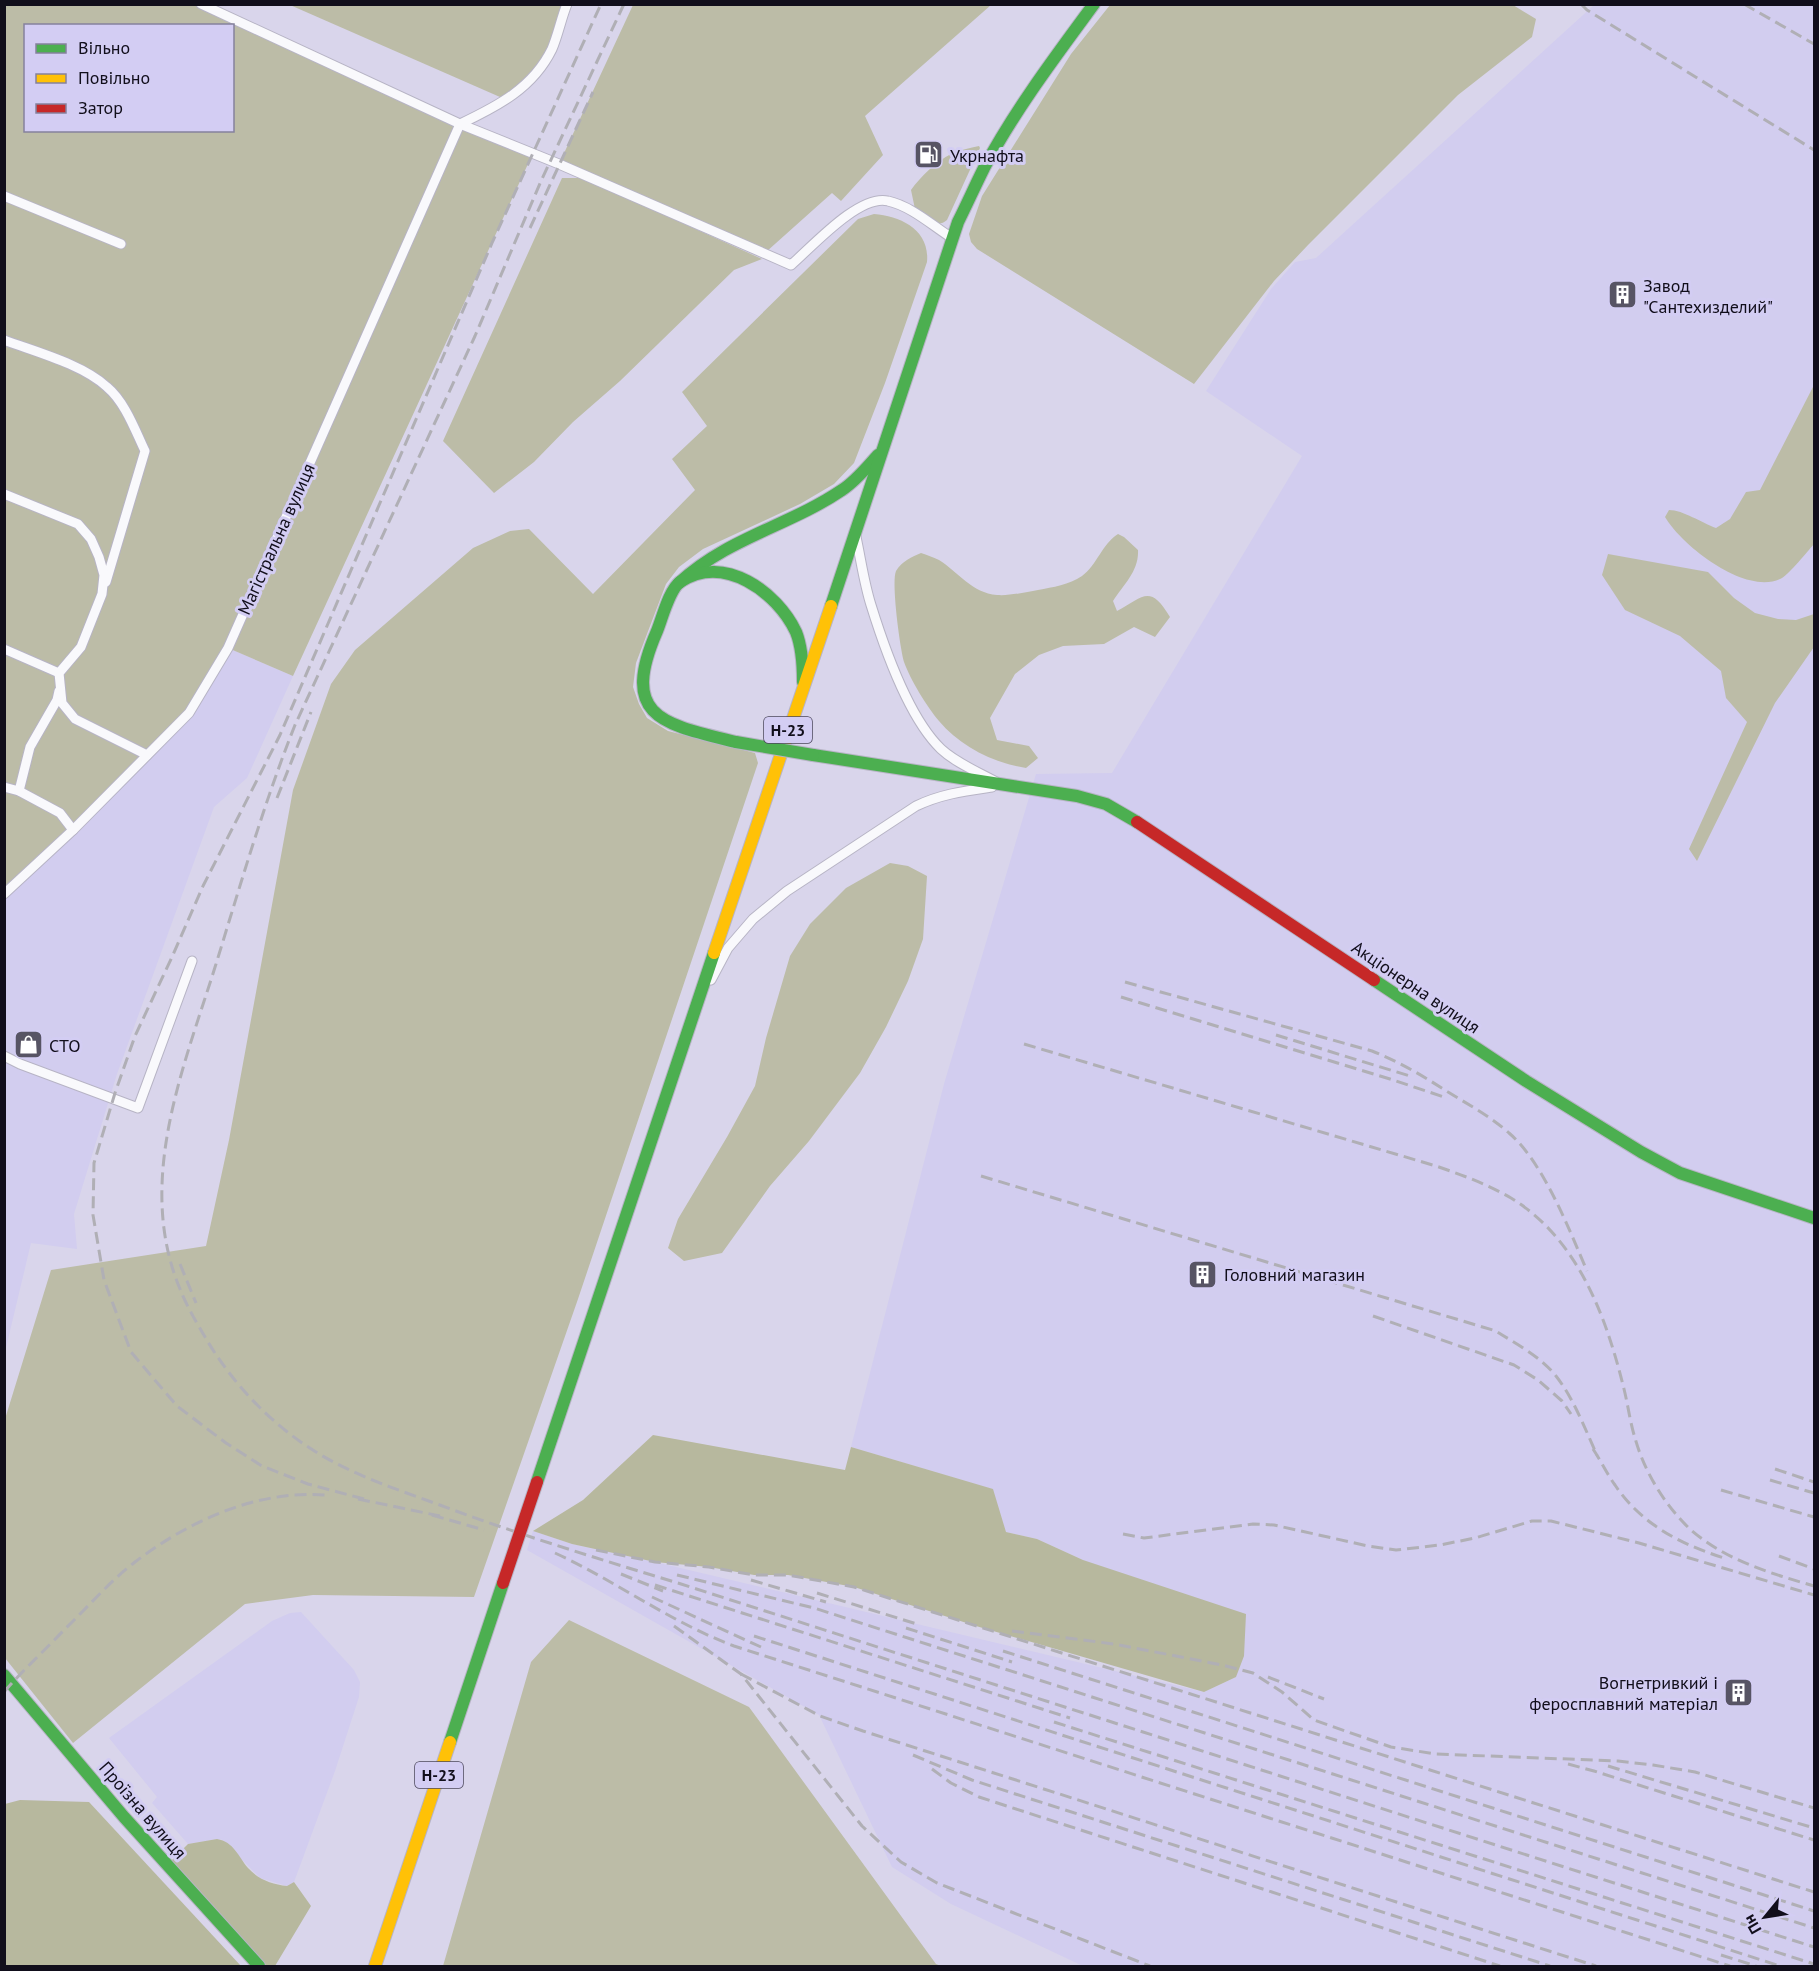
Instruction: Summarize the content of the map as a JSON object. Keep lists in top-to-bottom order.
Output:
{
  "streets": {
    "main road": ["Н-23", "Акціонерна вулиця", "Проїзна вулиця"],
    "street": ["Магістральна вулиця"]
  },
  "places": {
    "fuel station": ["Укрнафта"],
    "building": ["Завод \"Сантехизделий\"", "Головний магазин", "Вогнетривкий і феросплавний матеріал"],
    "shop": ["СТО"]
  },
  "legend": ["Вільно", "Повільно", "Затор"],
  "north": "bottom left"
}
